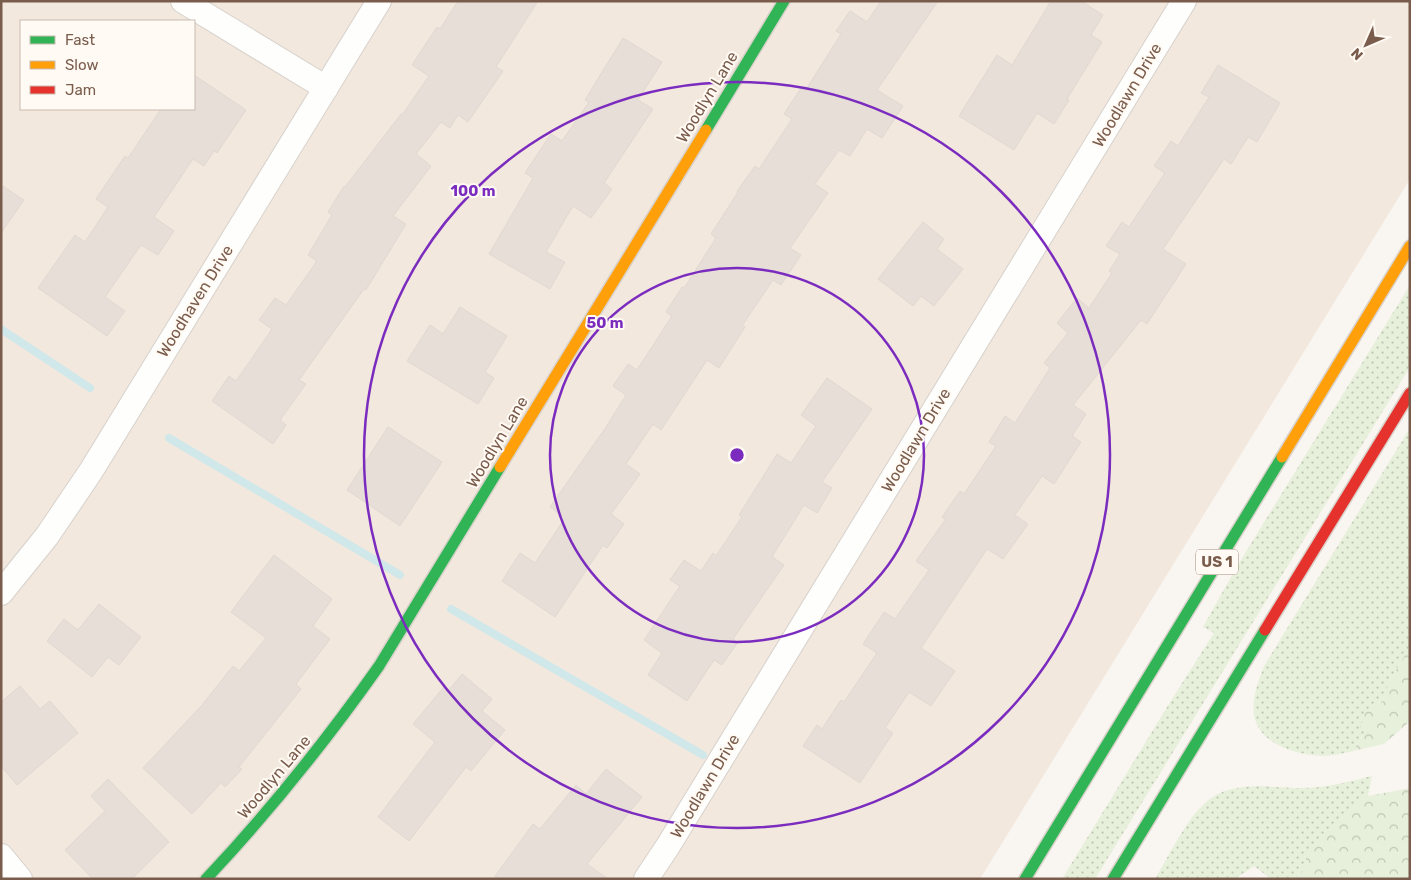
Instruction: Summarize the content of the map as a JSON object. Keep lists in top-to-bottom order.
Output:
{
  "streets": {
    "main road": ["Woodlyn Lane", "US 1"],
    "street": ["Woodlawn Drive", "Woodhaven Drive"]
  },
  "legend": ["Fast", "Slow", "Jam"],
  "north": "bottom left",
  "rings": ["100 m", "50 m"]
}
